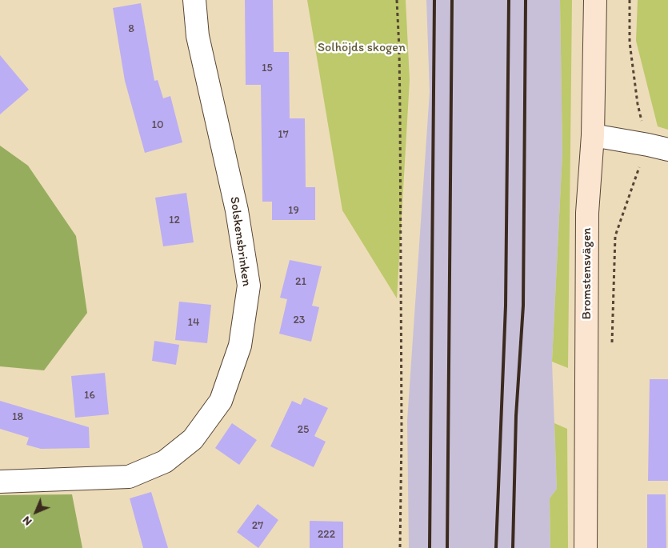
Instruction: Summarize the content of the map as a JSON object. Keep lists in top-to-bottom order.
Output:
{
  "streets": {
    "street": ["Solskensbrinken", "Bromstensvägen"]
  },
  "parks": ["Solhöjds skogen"],
  "house_numbers": [
    "8",
    "15",
    "10",
    "17",
    "19",
    "12",
    "21",
    "23",
    "14",
    "16",
    "18",
    "25",
    "27",
    "222"
  ],
  "north": "bottom left"
}
